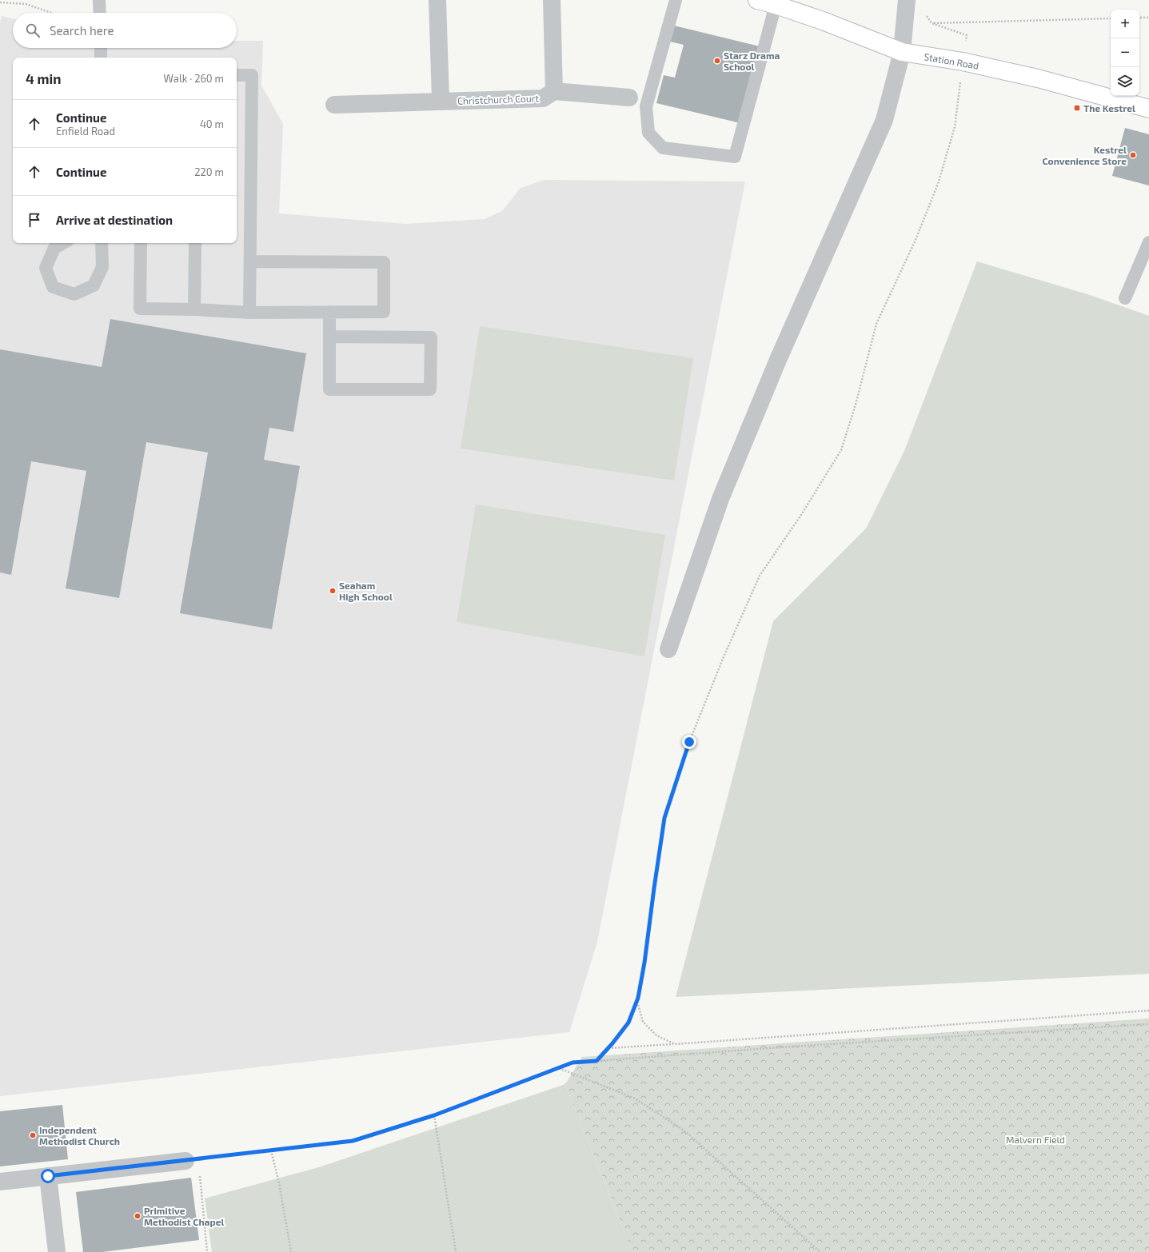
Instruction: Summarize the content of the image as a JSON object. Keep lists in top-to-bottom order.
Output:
{
  "streets": {
    "main road": ["Station Road"],
    "street": ["Christchurch Court"]
  },
  "parks": ["Malvern Field"],
  "places": {
    "other": [
      "Starz Drama School",
      "Kestrel Convenience Store",
      "Seaham High School",
      "Independent Methodist Church",
      "Primitive Methodist Chapel"
    ],
    "transit": ["The Kestrel"]
  },
  "page": {
    "map_buttons": ["+", "−"],
    "search": "Search here",
    "heading": ["4 min", "Walk · 260 m"],
    "list": [
      ["Continue", "Enfield Road", "40 m"],
      ["Continue", "220 m"],
      "Arrive at destination"
    ]
  }
}
